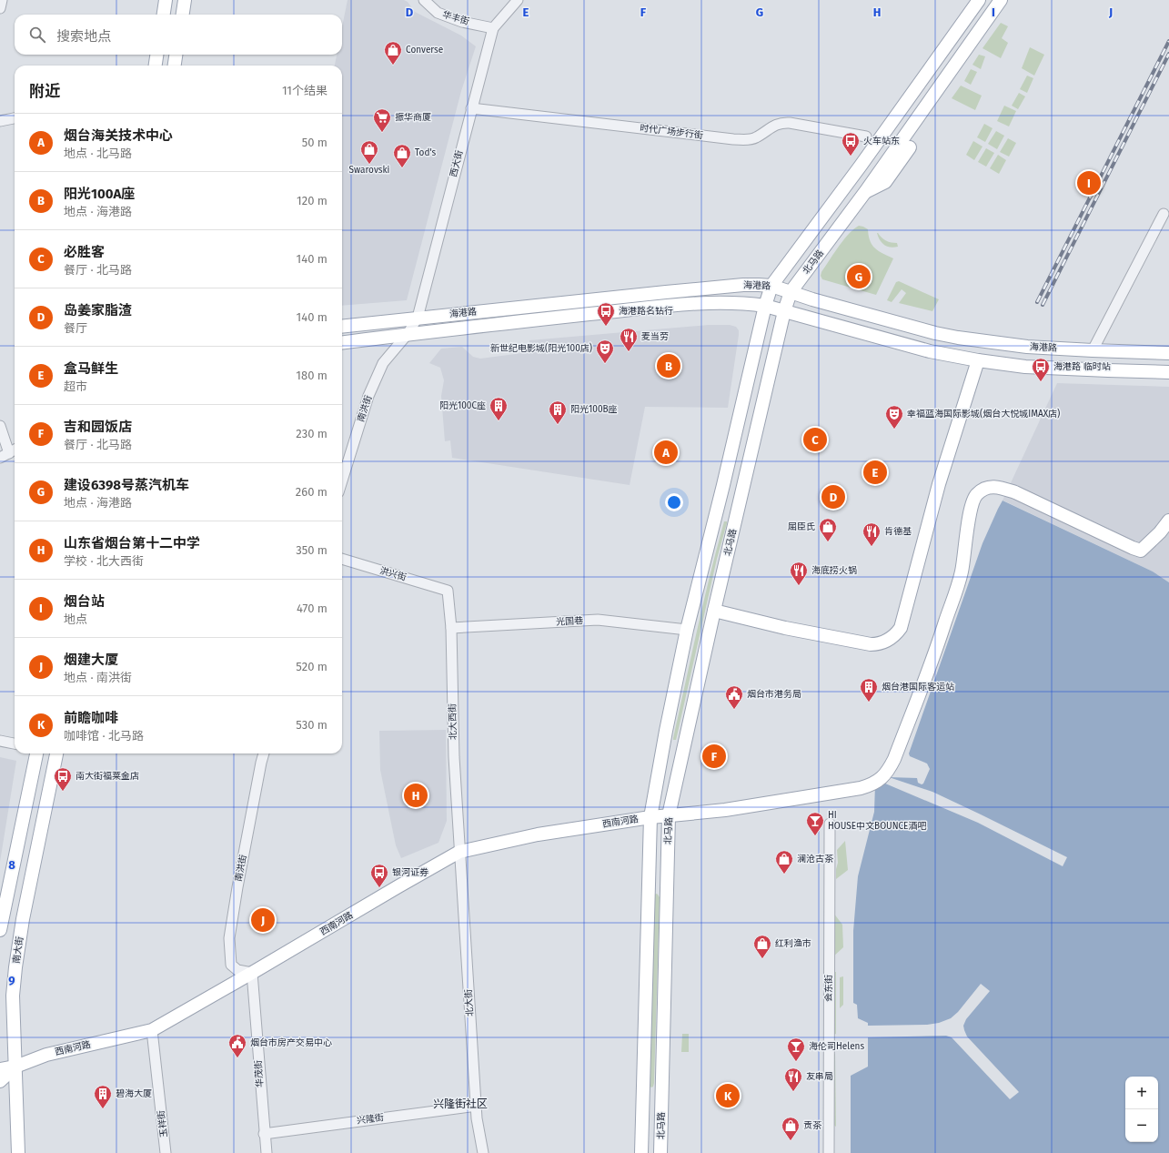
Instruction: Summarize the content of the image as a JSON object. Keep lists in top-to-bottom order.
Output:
{
  "streets": {
    "main road": [
      "北马路",
      "海港路",
      "西南河路",
      "南大街"
    ],
    "street": [
      "华丰街",
      "时代广场步行街",
      "西大街",
      "南洪街",
      "洪兴街",
      "光国巷",
      "北大西街",
      "会东街",
      "北大街",
      "华茂街",
      "兴隆街",
      "玉祥街"
    ]
  },
  "crossings": [
    ["华丰街", "西大街"],
    ["时代广场步行街", "西大街"],
    ["西大街", "海港路"],
    ["西大街", "南洪街"],
    ["北马路", "海港路"],
    ["北马路", "光国巷"],
    ["北马路", "西南河路"],
    ["海港路", "南洪街"],
    ["南洪街", "西南河路"],
    ["南洪街", "华茂街"],
    ["洪兴街", "北大西街"],
    ["光国巷", "北大西街"],
    ["北大西街", "西南河路"],
    ["北大西街", "北大街"],
    ["西南河路", "南大街"],
    ["西南河路", "北大街"],
    ["西南河路", "华茂街"],
    ["西南河路", "玉祥街"],
    ["北大街", "兴隆街"],
    ["华茂街", "兴隆街"]
  ],
  "districts": ["兴隆街社区"],
  "places": {
    "shop": [
      "Converse",
      "Swarovski",
      "Tod's",
      "屈臣氏",
      "澜沧古茶",
      "红利渔市",
      "贡茶"
    ],
    "supermarket": ["振华商厦"],
    "bus stop": [
      "火车站东",
      "海港路名钻行",
      "海港路 临时站",
      "南大街福莱金店",
      "银河证券"
    ],
    "restaurant": [
      "麦当劳",
      "肯德基",
      "海底捞火锅",
      "友串局"
    ],
    "theatre": ["新世纪电影城(阳光100店)", "幸福蓝海国际影城(烟台大悦城IMAX店)"],
    "building": [
      "阳光100C座",
      "阳光100B座",
      "烟台港国际客运站",
      "碧海大厦"
    ],
    "public building": ["烟台市港务局", "烟台市房产交易中心"],
    "bar": ["HI HOUSE中文BOUNCE酒吧", "海伦司Helens"]
  },
  "page": {
    "search": "搜索地点",
    "heading": ["附近", "11个结果"],
    "list": [
      {
        "mark": "A",
        "name": "烟台海关技术中心",
        "note": "地点 · 北马路",
        "value": "50 m"
      },
      {
        "mark": "B",
        "name": "阳光100A座",
        "note": "地点 · 海港路",
        "value": "120 m"
      },
      {
        "mark": "C",
        "name": "必胜客",
        "note": "餐厅 · 北马路",
        "value": "140 m"
      },
      {
        "mark": "D",
        "name": "岛姜家脂渣",
        "note": "餐厅",
        "value": "140 m"
      },
      {
        "mark": "E",
        "name": "盒马鲜生",
        "note": "超市",
        "value": "180 m"
      },
      {
        "mark": "F",
        "name": "吉和园饭店",
        "note": "餐厅 · 北马路",
        "value": "230 m"
      },
      {
        "mark": "G",
        "name": "建设6398号蒸汽机车",
        "note": "地点 · 海港路",
        "value": "260 m"
      },
      {
        "mark": "H",
        "name": "山东省烟台第十二中学",
        "note": "学校 · 北大西街",
        "value": "350 m"
      },
      {
        "mark": "I",
        "name": "烟台站",
        "note": "地点",
        "value": "470 m"
      },
      {
        "mark": "J",
        "name": "烟建大厦",
        "note": "地点 · 南洪街",
        "value": "520 m"
      },
      {
        "mark": "K",
        "name": "前瞻咖啡",
        "note": "咖啡馆 · 北马路",
        "value": "530 m"
      }
    ],
    "pins": [
      "I",
      "G",
      "B",
      "C",
      "A",
      "E",
      "D",
      "F",
      "H",
      "J",
      "K"
    ],
    "map_buttons": ["+", "−"]
  },
  "grid": {
    "columns": [
      "D",
      "E",
      "F",
      "G",
      "H",
      "I",
      "J"
    ],
    "rows": ["8", "9"]
  }
}
